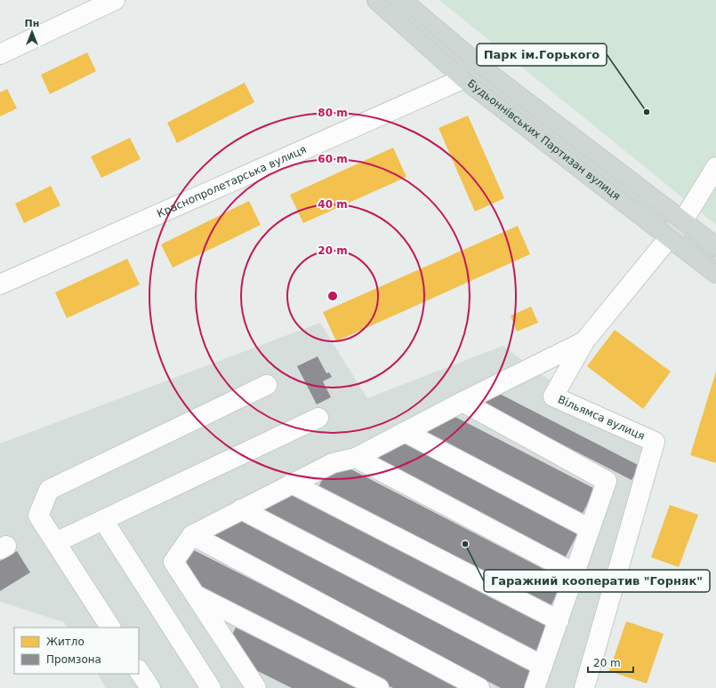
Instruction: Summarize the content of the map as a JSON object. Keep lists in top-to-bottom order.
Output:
{
  "streets": {
    "main road": ["Будьоннівських Партизан вулиця"],
    "street": ["Краснопролетарська вулиця", "Вільямса вулиця"]
  },
  "crossings": [
    ["Будьоннівських Партизан вулиця", "Краснопролетарська вулиця"],
    ["Будьоннівських Партизан вулиця", "Вільямса вулиця"]
  ],
  "places": ["Парк iм.Горького", "Гаражний кооператив \"Горняк\""],
  "legend": ["Житло", "Промзона"],
  "scale_bar": "20 m",
  "north": "top",
  "rings": [
    "80 m",
    "60 m",
    "40 m",
    "20 m"
  ]
}
